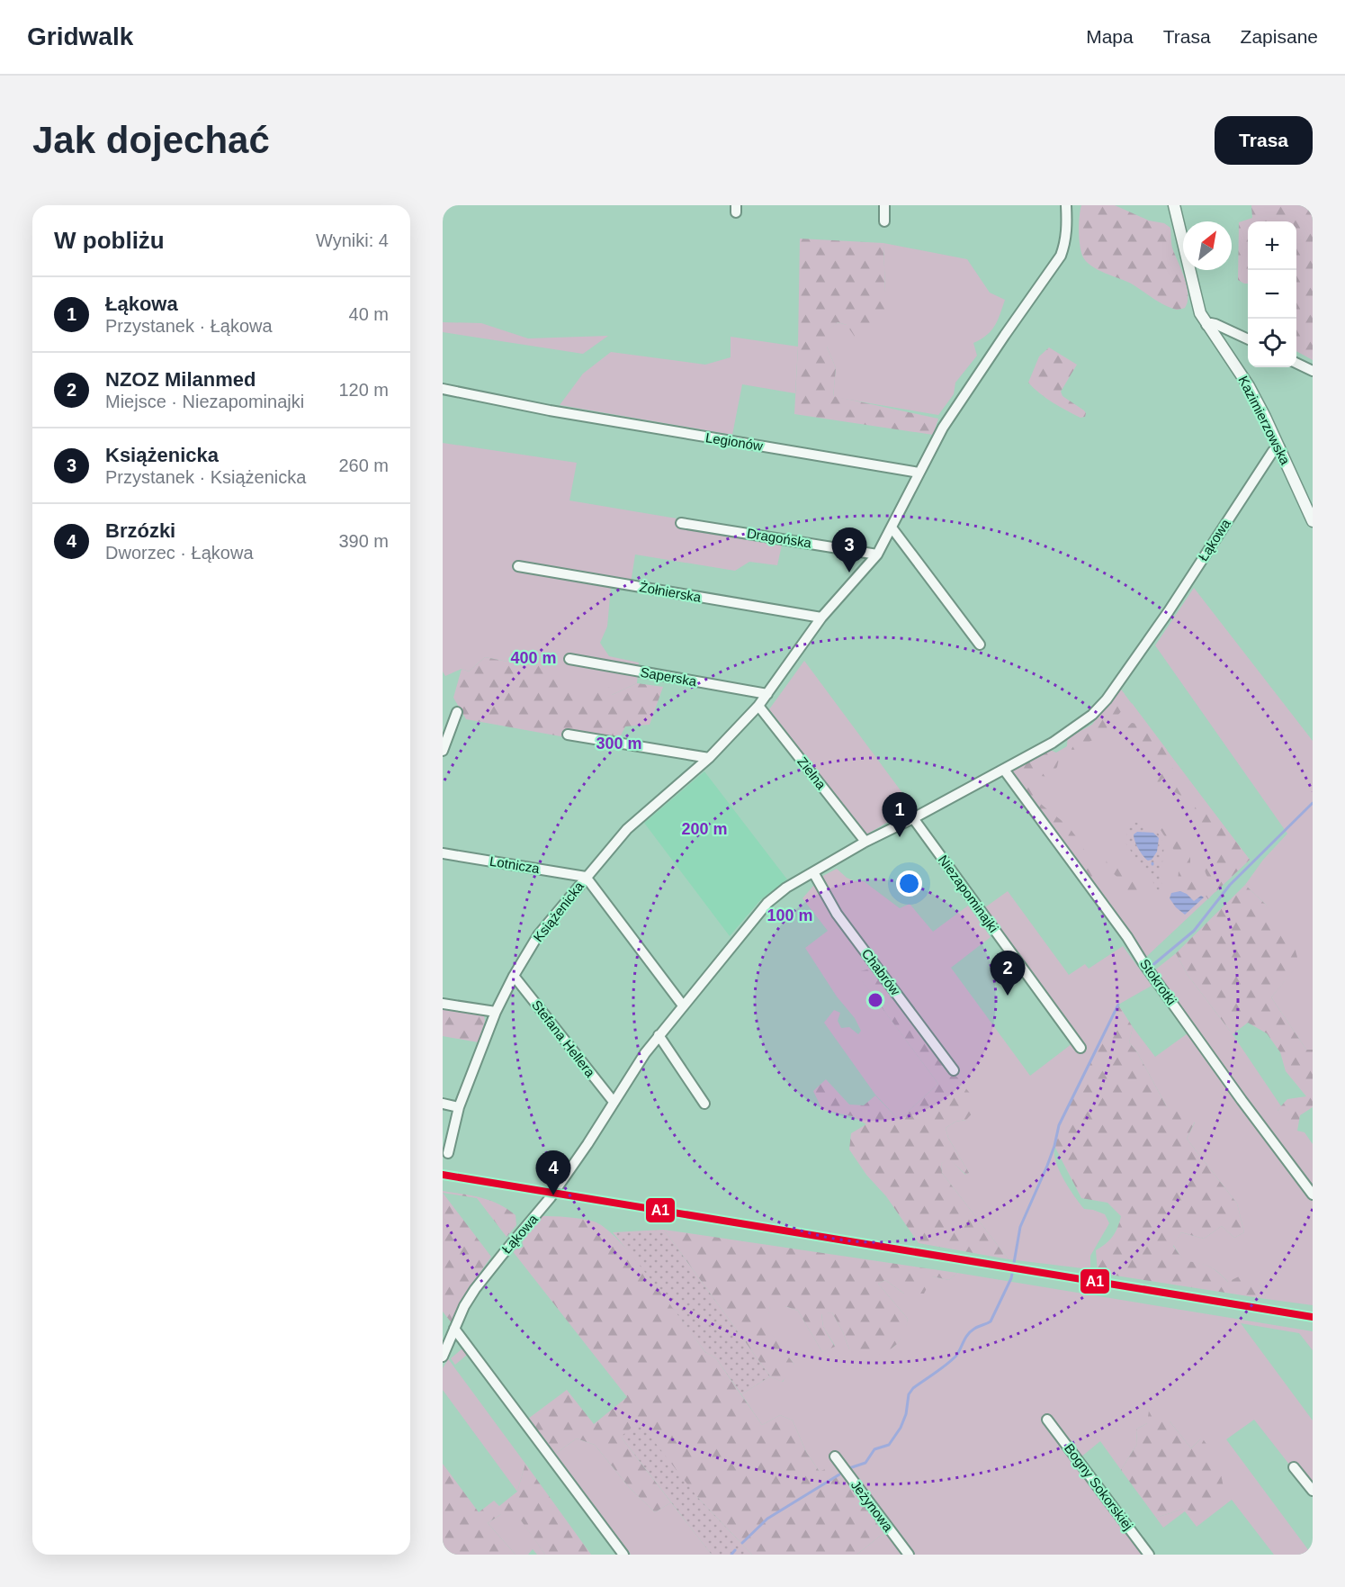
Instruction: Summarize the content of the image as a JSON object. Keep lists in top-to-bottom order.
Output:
{
  "streets": {
    "street": [
      "Kazimierzowska",
      "Legionów",
      "Dragońska",
      "Łąkowa",
      "Żołnierska",
      "Saperska",
      "Zielna",
      "Lotnicza",
      "Niezapominajki",
      "Książenicka",
      "Chabrów",
      "Stokrotki",
      "Stefana Hellera",
      "Bogny Sokorskiej",
      "Jeżynowa"
    ]
  },
  "crossings": [
    ["Kazimierzowska", "Łąkowa"],
    ["Legionów", "Książenicka"],
    ["Dragońska", "Książenicka"],
    ["Łąkowa", "Zielna"],
    ["Łąkowa", "Niezapominajki"],
    ["Łąkowa", "Chabrów"],
    ["Łąkowa", "Stokrotki"],
    ["Łąkowa", "Stefana Hellera"],
    ["Żołnierska", "Książenicka"],
    ["Saperska", "Książenicka"],
    ["Zielna", "Książenicka"],
    ["Lotnicza", "Książenicka"],
    ["Książenicka", "Stefana Hellera"]
  ],
  "lines": ["transit line A1"],
  "north": "top right",
  "page": {
    "header": "Gridwalk",
    "nav": ["Mapa", "Trasa", "Zapisane"],
    "buttons": "Trasa",
    "title": "Jak dojechać",
    "heading": ["W pobliżu", "Wyniki: 4"],
    "map_buttons": ["+", "−"],
    "list": [
      {
        "mark": "1",
        "name": "Łąkowa",
        "note": "Przystanek · Łąkowa",
        "value": "40 m"
      },
      {
        "mark": "2",
        "name": "NZOZ Milanmed",
        "note": "Miejsce · Niezapominajki",
        "value": "120 m"
      },
      {
        "mark": "3",
        "name": "Książenicka",
        "note": "Przystanek · Książenicka",
        "value": "260 m"
      },
      {
        "mark": "4",
        "name": "Brzózki",
        "note": "Dworzec · Łąkowa",
        "value": "390 m"
      }
    ],
    "pins": [
      "3",
      "1",
      "2",
      "4"
    ]
  },
  "rings": [
    "400 m",
    "300 m",
    "200 m",
    "100 m"
  ]
}
